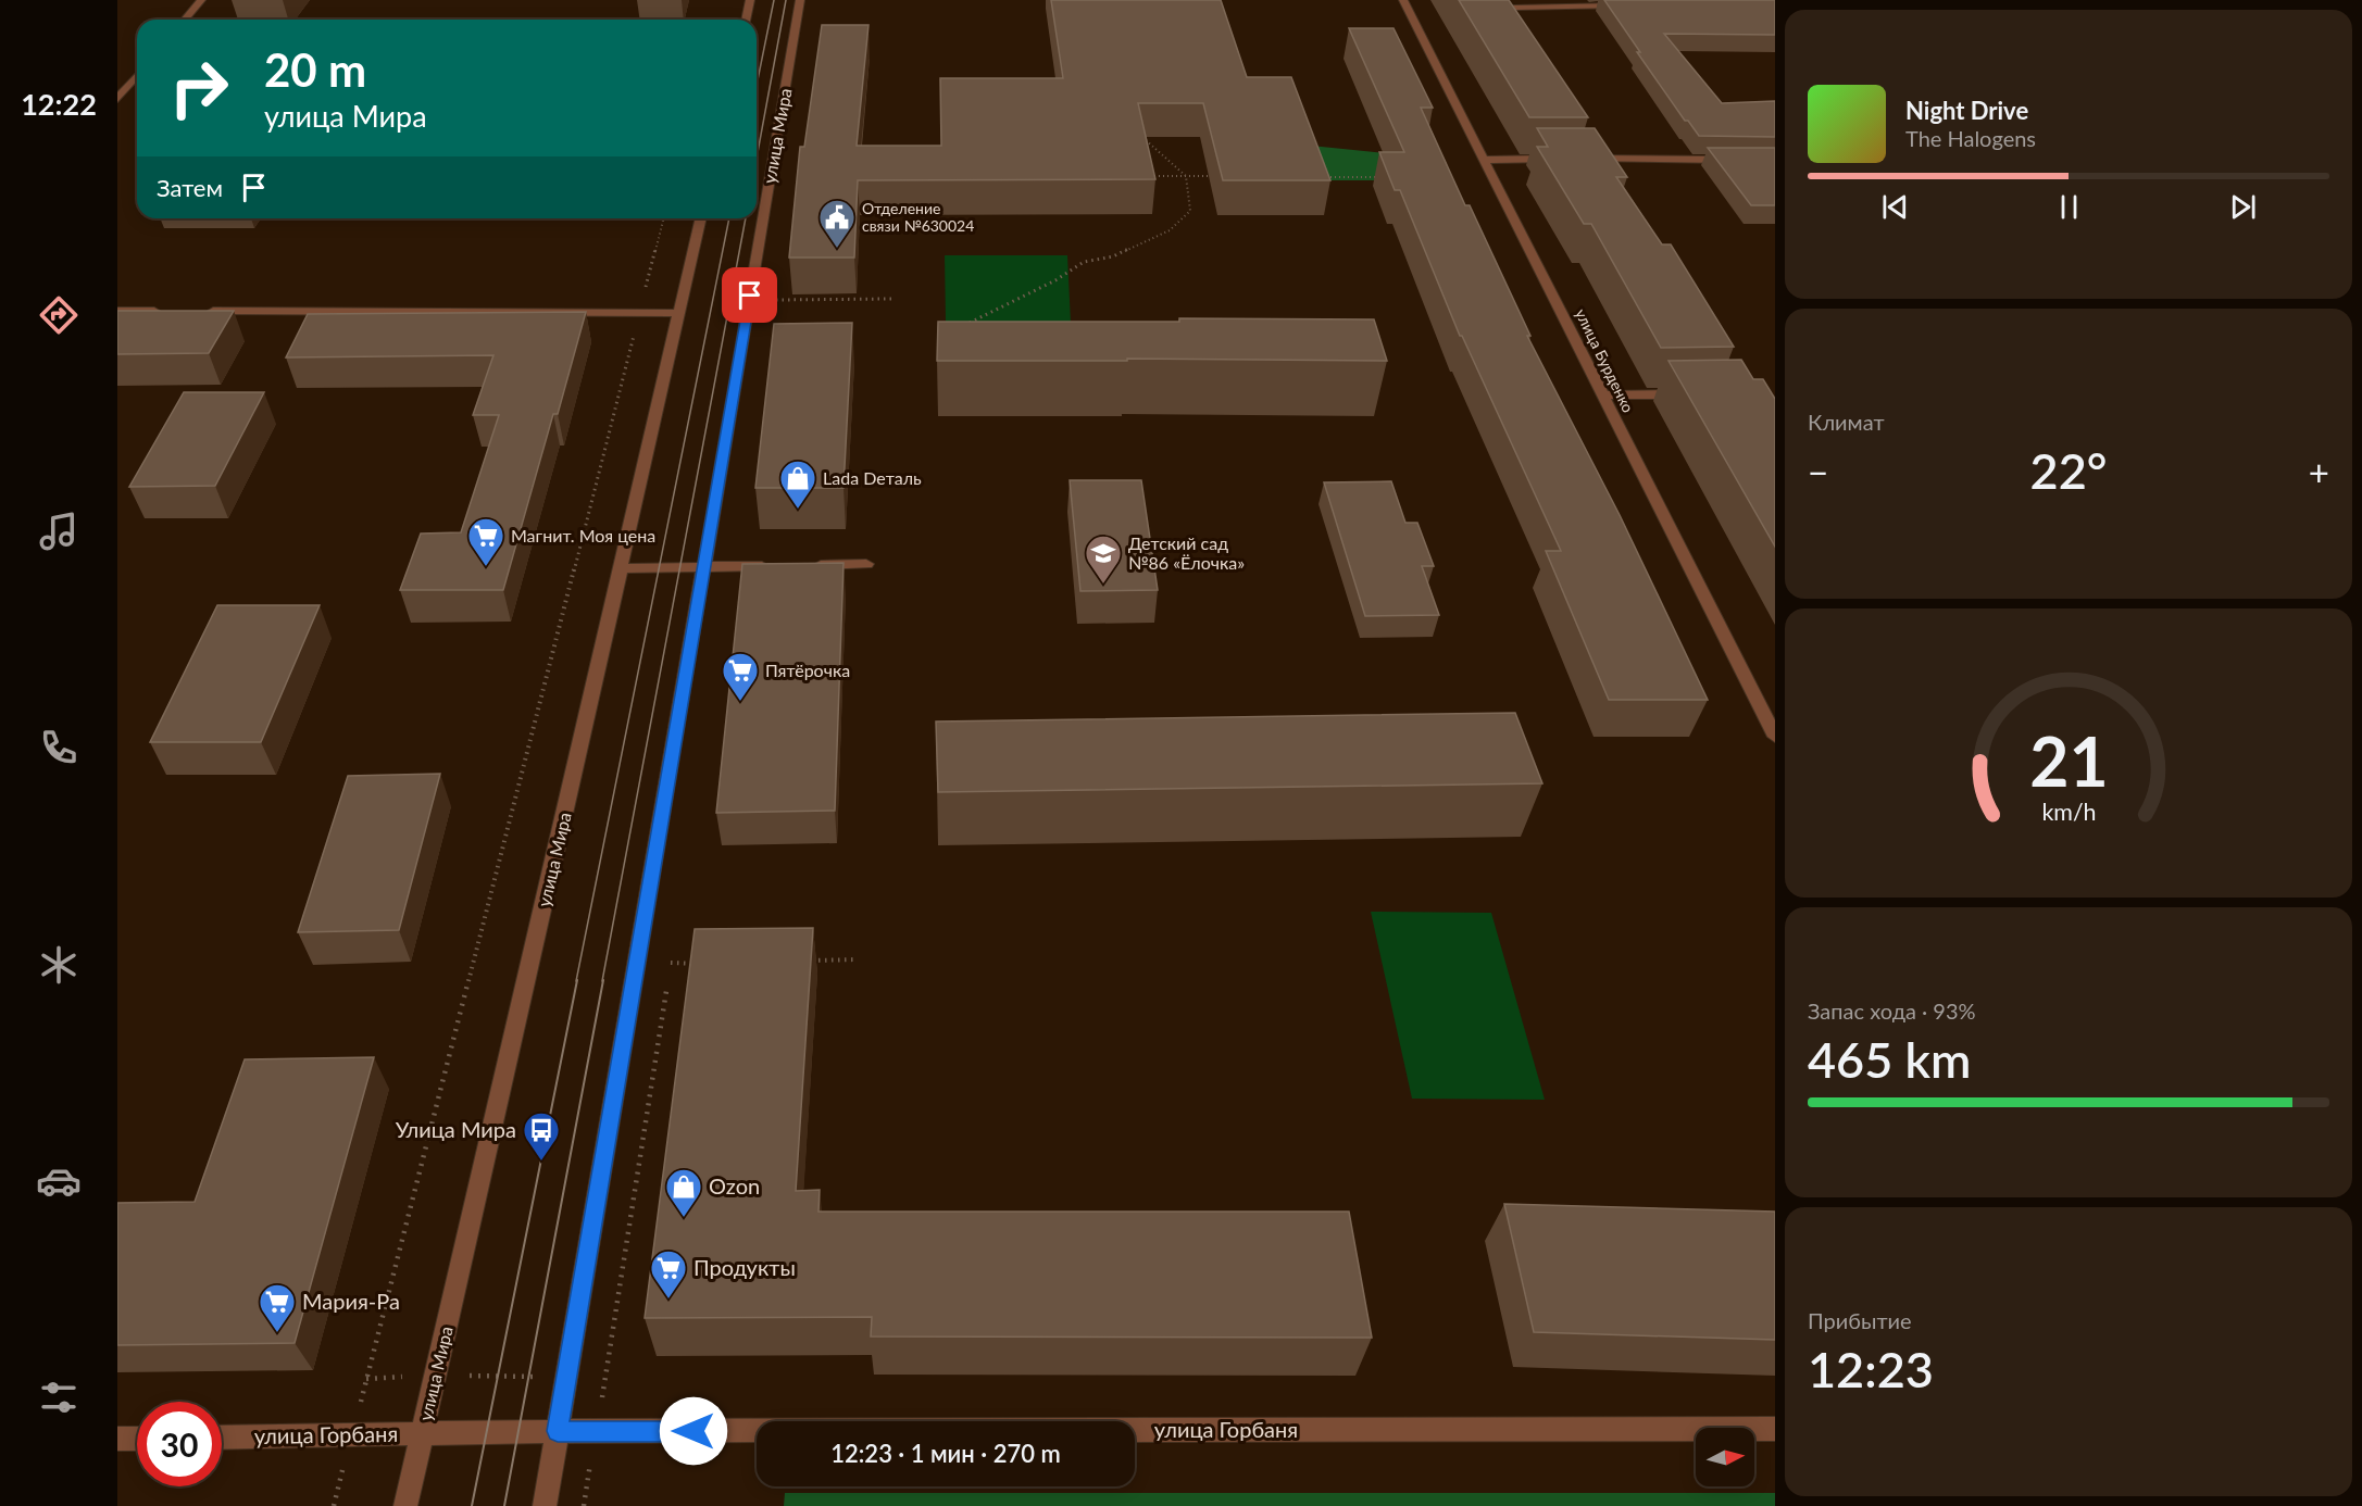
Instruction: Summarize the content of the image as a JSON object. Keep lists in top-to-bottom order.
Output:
{
  "streets": {
    "street": ["улица Мира", "улица Бурденко", "улица Горбаня"]
  },
  "crossings": [
    ["улица Мира", "улица Горбаня"]
  ],
  "places": {
    "public building": ["Отделение связи №630024"],
    "shop": ["Lada Dеталь", "Ozon"],
    "supermarket": [
      "Магнит. Моя цена",
      "Пятёрочка",
      "Продукты",
      "Мария-Ра"
    ],
    "school or university": ["Детский сад №86 «Ёлочка»"],
    "bus stop": ["Улица Мира"]
  },
  "north": "right",
  "page": {
    "tabs": "12:22",
    "turn": ["20 m", "улица Мира"],
    "song": ["Night Drive", "The Halogens"],
    "then": "Затем",
    "tile": [
      "Климат",
      ["Запас хода · 93%", "465 km"],
      ["Прибытие", "12:23"]
    ],
    "heat": ["−", "22°", "+"],
    "limit": "30",
    "trip": "12:23 · 1 мин · 270 m",
    "gauge": ["21", "km/h"]
  }
}
